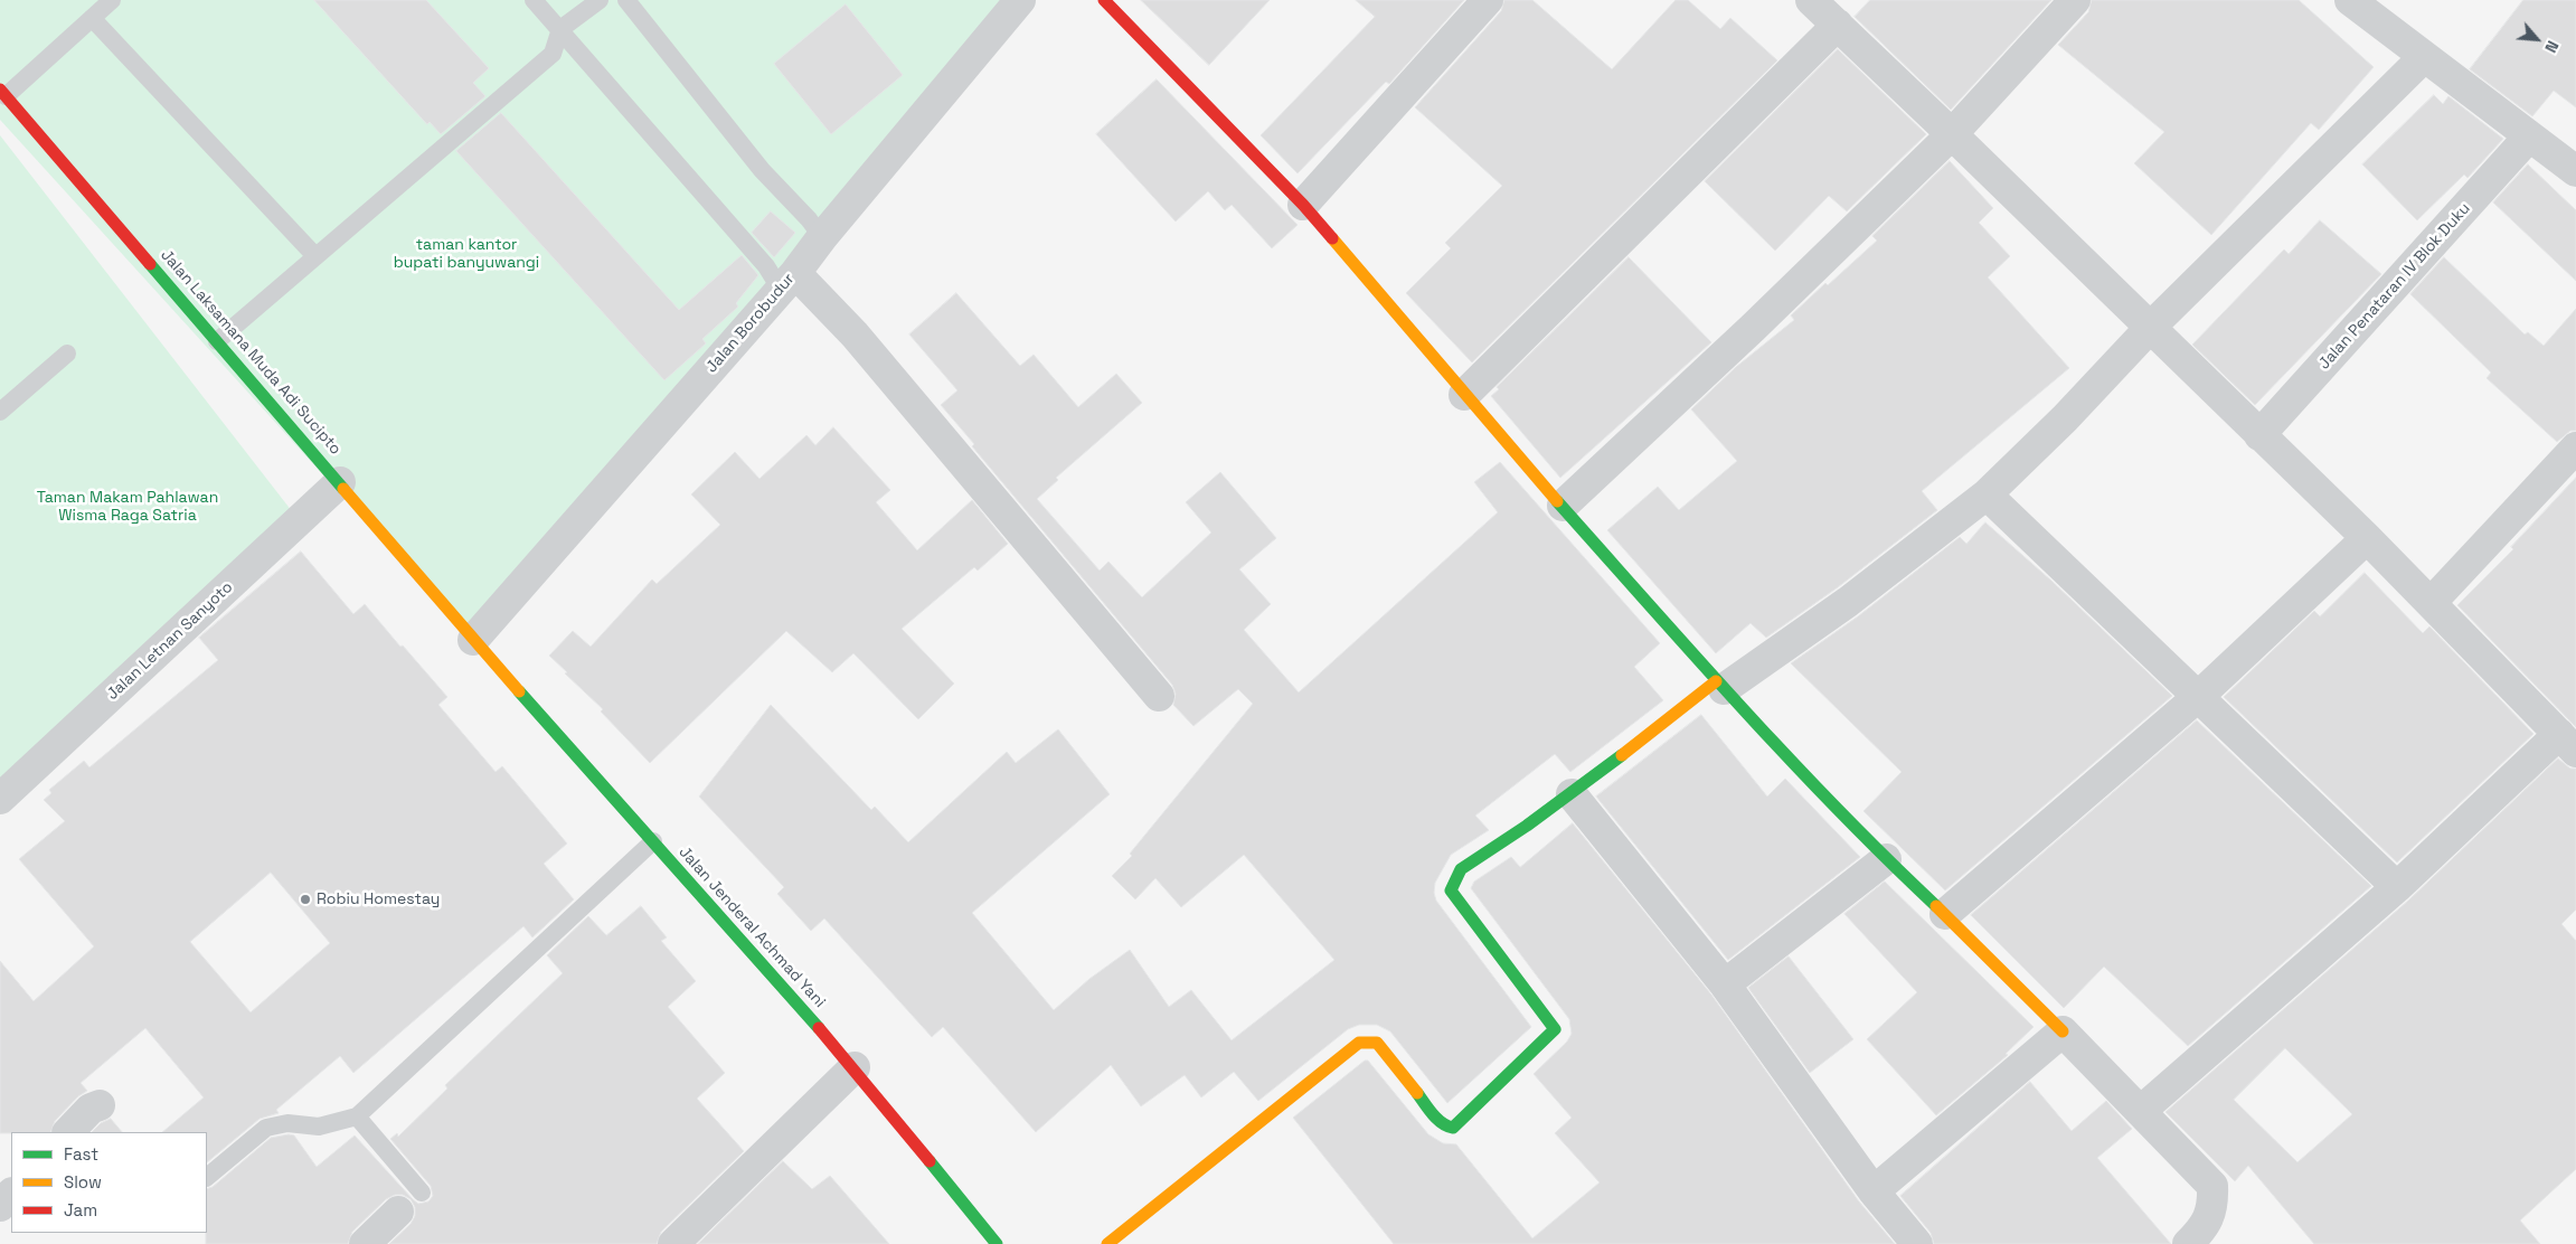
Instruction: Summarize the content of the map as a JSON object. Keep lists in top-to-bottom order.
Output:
{
  "streets": {
    "street": [
      "Jalan Penataran IV Blok Duku",
      "Jalan Borobudur",
      "Jalan Laksamana Muda Adi Sucipto",
      "Jalan Letnan Sanyoto",
      "Jalan Jenderal Achmad Yani"
    ]
  },
  "crossings": [
    ["Jalan Borobudur", "Jalan Laksamana Muda Adi Sucipto"],
    ["Jalan Borobudur", "Jalan Jenderal Achmad Yani"],
    ["Jalan Laksamana Muda Adi Sucipto", "Jalan Letnan Sanyoto"],
    ["Jalan Laksamana Muda Adi Sucipto", "Jalan Jenderal Achmad Yani"]
  ],
  "parks": ["taman kantor bupati banyuwangi", "Taman Makam Pahlawan Wisma Raga Satria"],
  "places": ["Robiu Homestay"],
  "legend": ["Fast", "Slow", "Jam"],
  "north": "bottom right"
}
